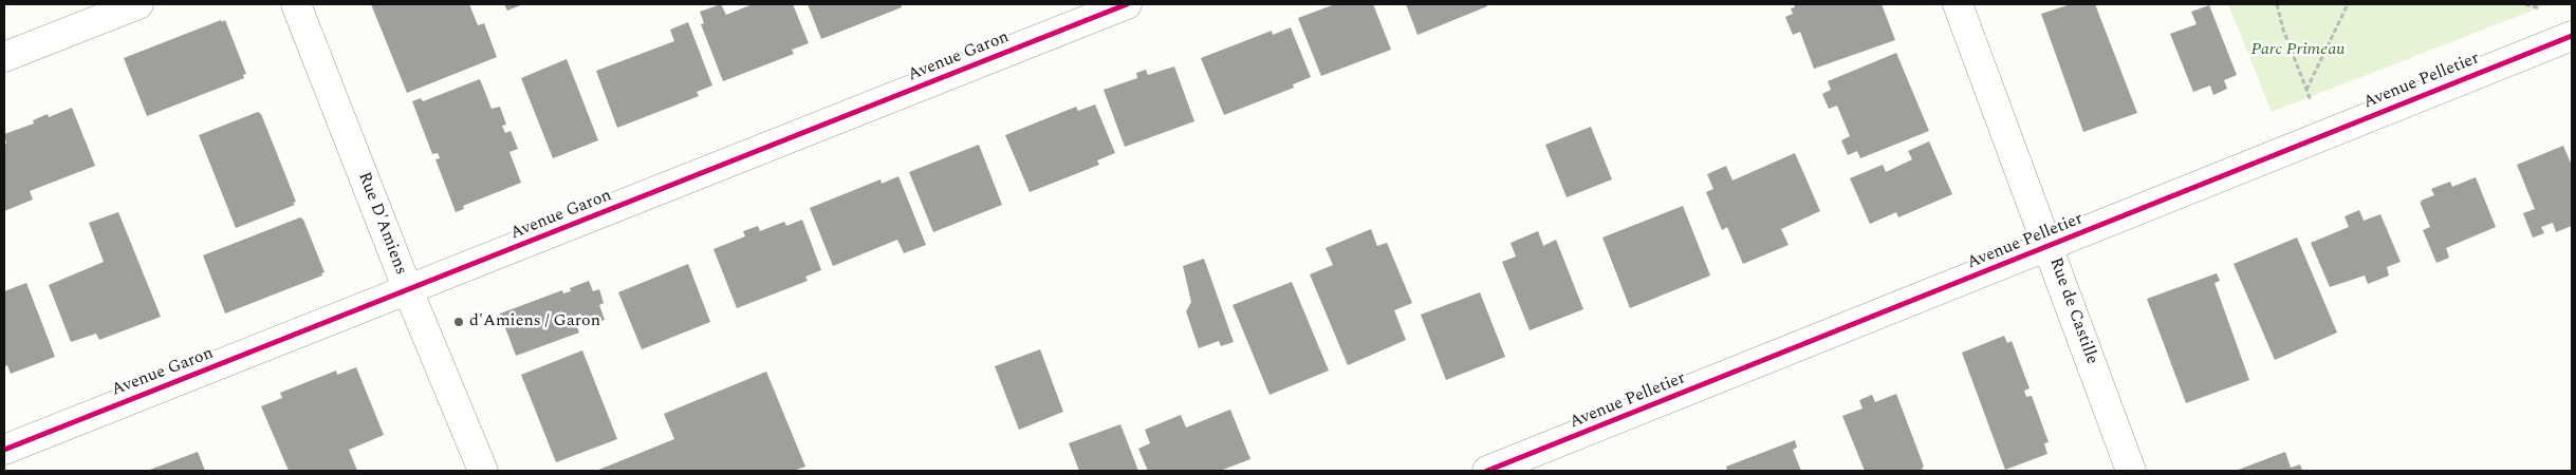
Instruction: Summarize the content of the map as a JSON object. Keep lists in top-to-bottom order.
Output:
{
  "streets": {
    "street": [
      "Avenue Garon",
      "Avenue Pelletier",
      "Rue D'Amiens",
      "Rue de Castille"
    ]
  },
  "crossings": [
    ["Avenue Garon", "Rue D'Amiens"],
    ["Avenue Pelletier", "Rue de Castille"]
  ],
  "parks": ["Parc Primeau"],
  "places": ["d'Amiens / Garon"]
}
